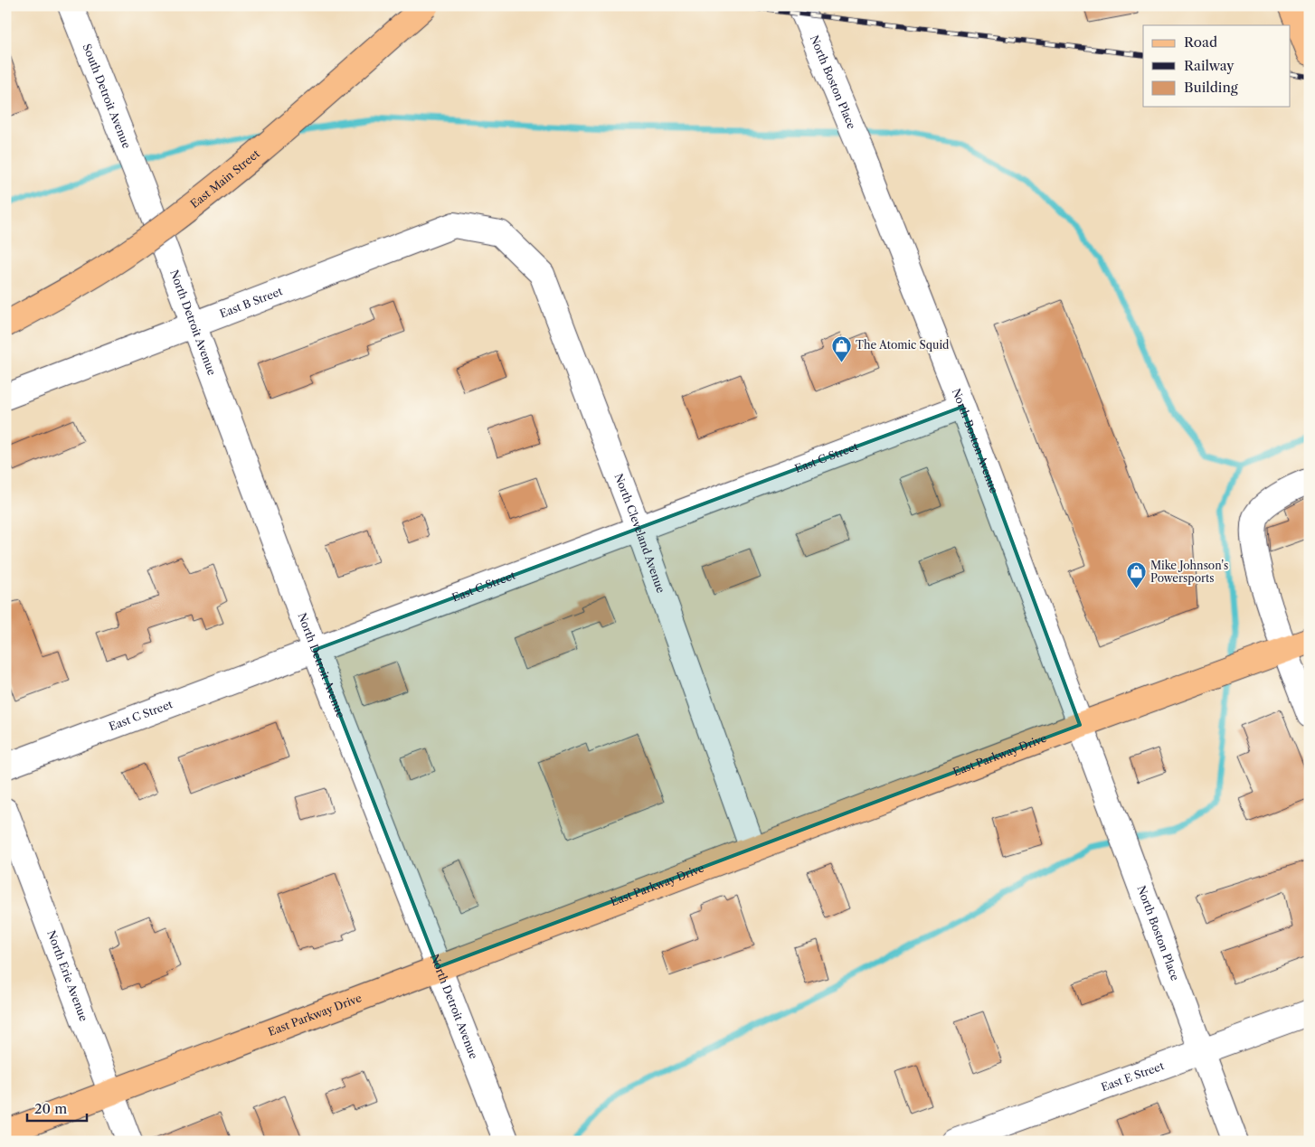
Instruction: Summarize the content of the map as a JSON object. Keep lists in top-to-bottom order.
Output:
{
  "streets": {
    "main road": ["East Main Street", "East Parkway Drive"],
    "street": [
      "North Boston Place",
      "South Detroit Avenue",
      "East B Street",
      "North Detroit Avenue",
      "North Boston Avenue",
      "East C Street",
      "North Cleveland Avenue",
      "North Erie Avenue",
      "East E Street"
    ]
  },
  "crossings": [
    ["North Boston Place", "North Boston Avenue"],
    ["North Boston Place", "East Parkway Drive"],
    ["North Boston Place", "East E Street"],
    ["South Detroit Avenue", "North Detroit Avenue"],
    ["East B Street", "North Detroit Avenue"],
    ["East B Street", "North Cleveland Avenue"],
    ["North Detroit Avenue", "East C Street"],
    ["North Detroit Avenue", "East Parkway Drive"],
    ["North Boston Avenue", "East C Street"],
    ["North Boston Avenue", "East Parkway Drive"],
    ["East C Street", "North Cleveland Avenue"],
    ["North Cleveland Avenue", "East Parkway Drive"],
    ["East Parkway Drive", "North Erie Avenue"]
  ],
  "places": {
    "shop": ["The Atomic Squid", "Mike Johnson's Powersports"]
  },
  "legend": ["Road", "Railway", "Building"],
  "scale_bar": "20 m"
}
